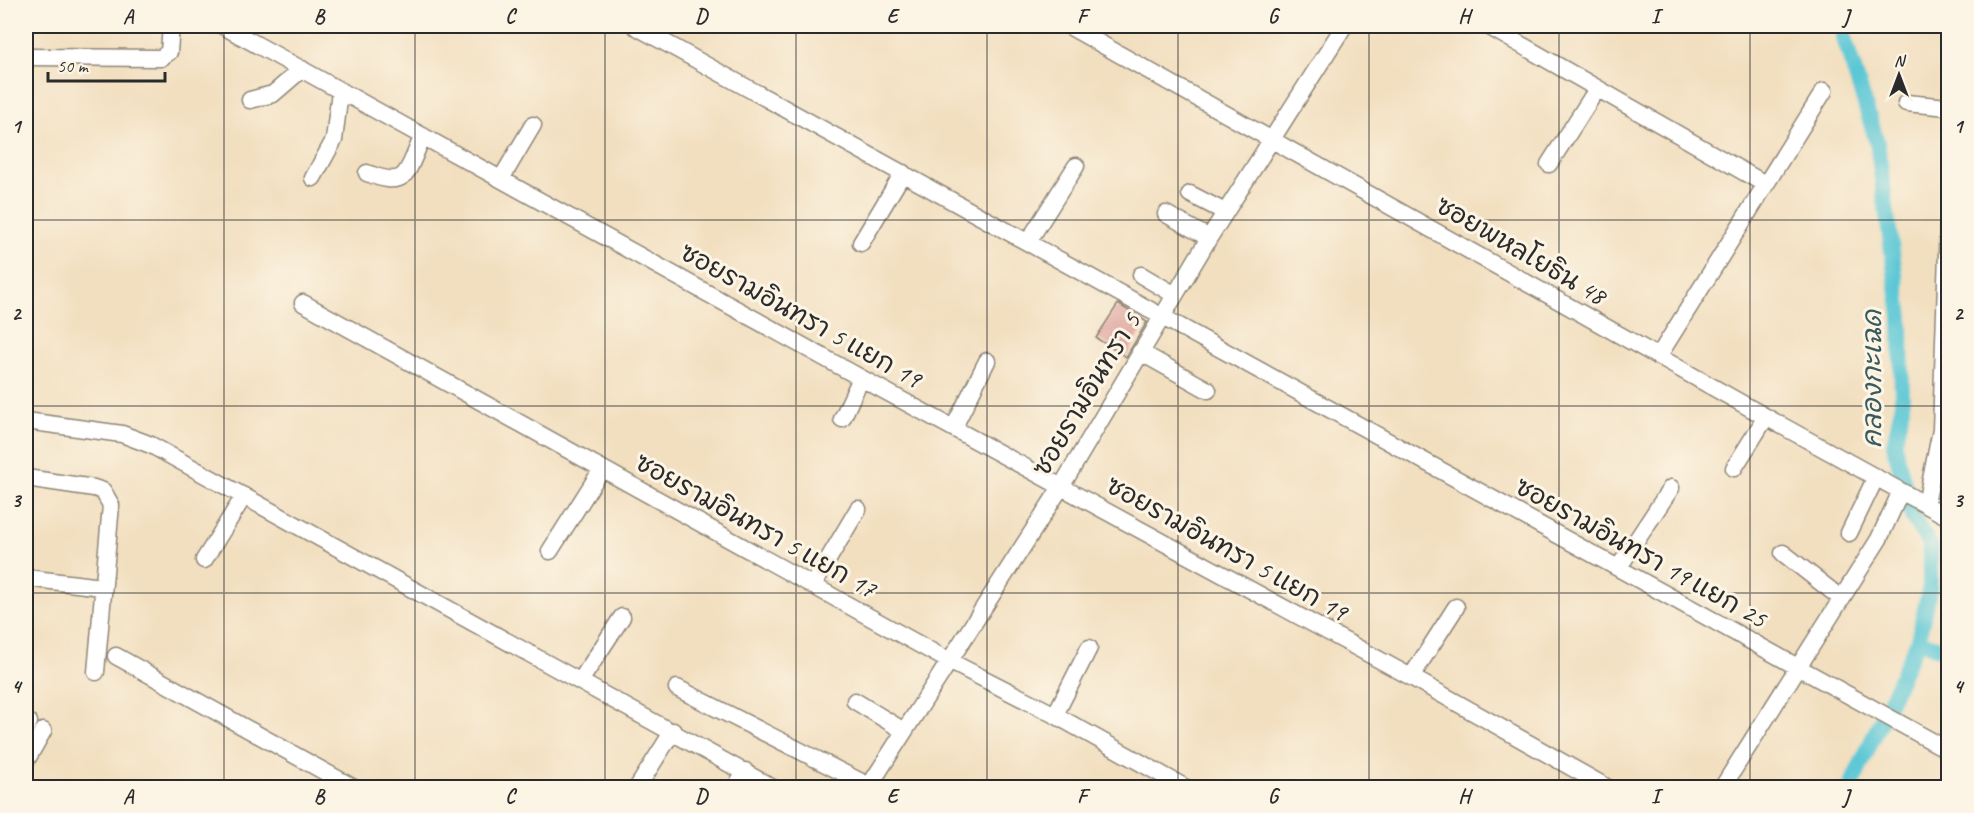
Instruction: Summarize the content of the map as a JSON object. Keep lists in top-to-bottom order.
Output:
{
  "streets": {
    "street": [
      "ซอยพหลโยธิน 48",
      "ซอยรามอินทรา 5 แยก 19",
      "ซอยรามอินทรา 5",
      "ซอยรามอินทรา 5 แยก 17",
      "ซอยรามอินทรา 19 แยก 25"
    ]
  },
  "crossings": [
    ["ซอยพหลโยธิน 48", "ซอยรามอินทรา 5"],
    ["ซอยรามอินทรา 5 แยก 19", "ซอยรามอินทรา 5"],
    ["ซอยรามอินทรา 5", "ซอยรามอินทรา 5 แยก 17"],
    ["ซอยรามอินทรา 5", "ซอยรามอินทรา 19 แยก 25"]
  ],
  "water": ["คลองกะเฉด"],
  "scale_bar": "50 m",
  "north": "top",
  "grid": {
    "columns": [
      "A",
      "B",
      "C",
      "D",
      "E",
      "F",
      "G",
      "H",
      "I",
      "J"
    ],
    "rows": [
      "1",
      "2",
      "3",
      "4"
    ]
  }
}
